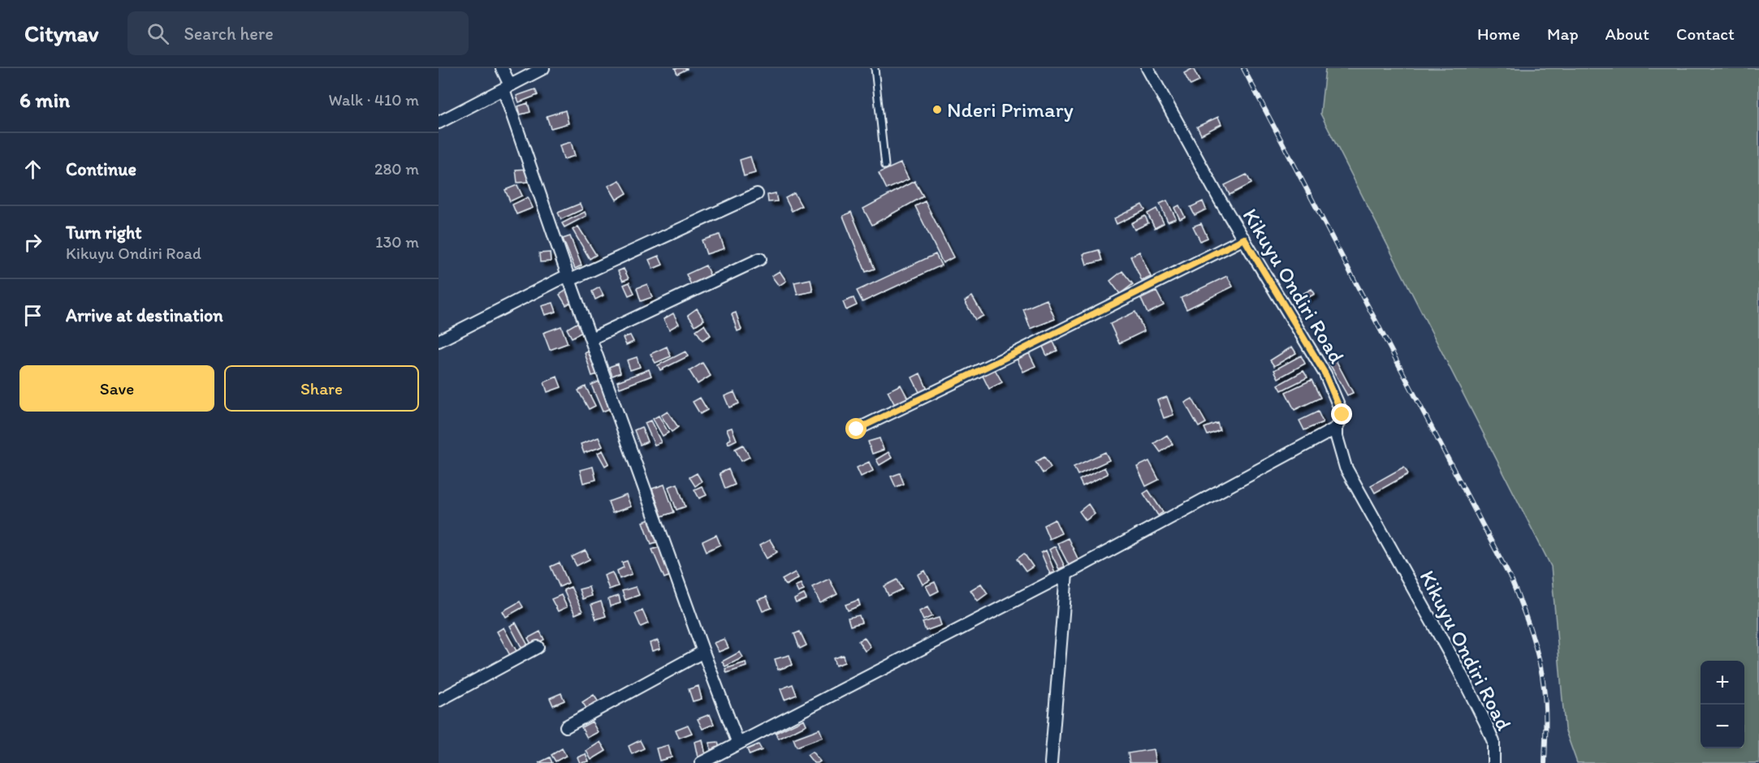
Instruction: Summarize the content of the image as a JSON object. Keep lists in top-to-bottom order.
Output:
{
  "streets": {
    "street": ["Kikuyu Ondiri Road"]
  },
  "places": ["Nderi Primary"],
  "page": {
    "header": "Citynav",
    "search": "Search here",
    "nav": [
      "Home",
      "Map",
      "About",
      "Contact"
    ],
    "heading": ["6 min", "Walk · 410 m"],
    "list": [
      ["Continue", "280 m"],
      ["Turn right", "Kikuyu Ondiri Road", "130 m"],
      "Arrive at destination"
    ],
    "buttons": ["Save", "Share"],
    "map_buttons": ["+", "−"]
  }
}
